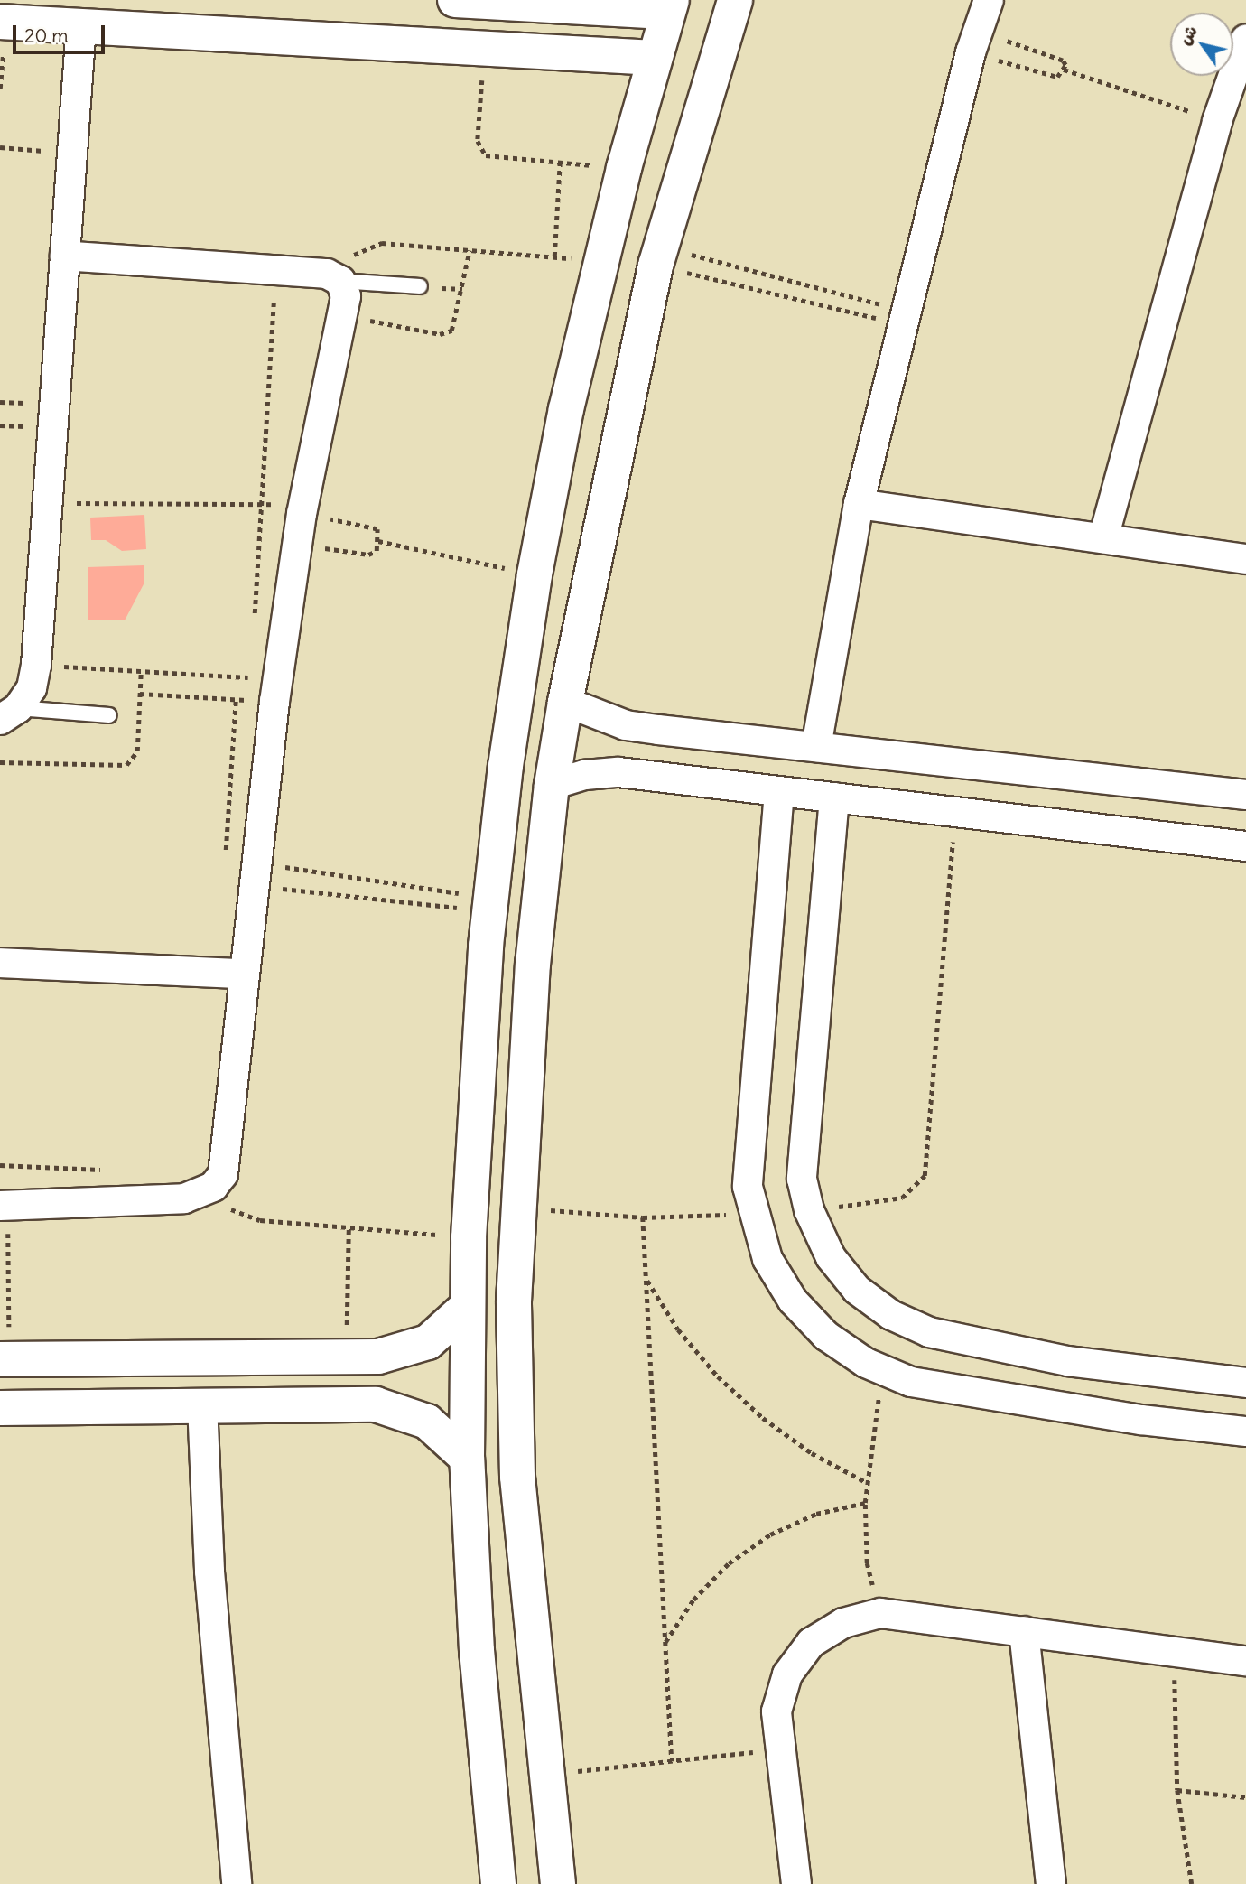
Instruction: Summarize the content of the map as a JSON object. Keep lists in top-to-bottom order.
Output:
{
  "scale_bar": "20 m",
  "north": "top left"
}
